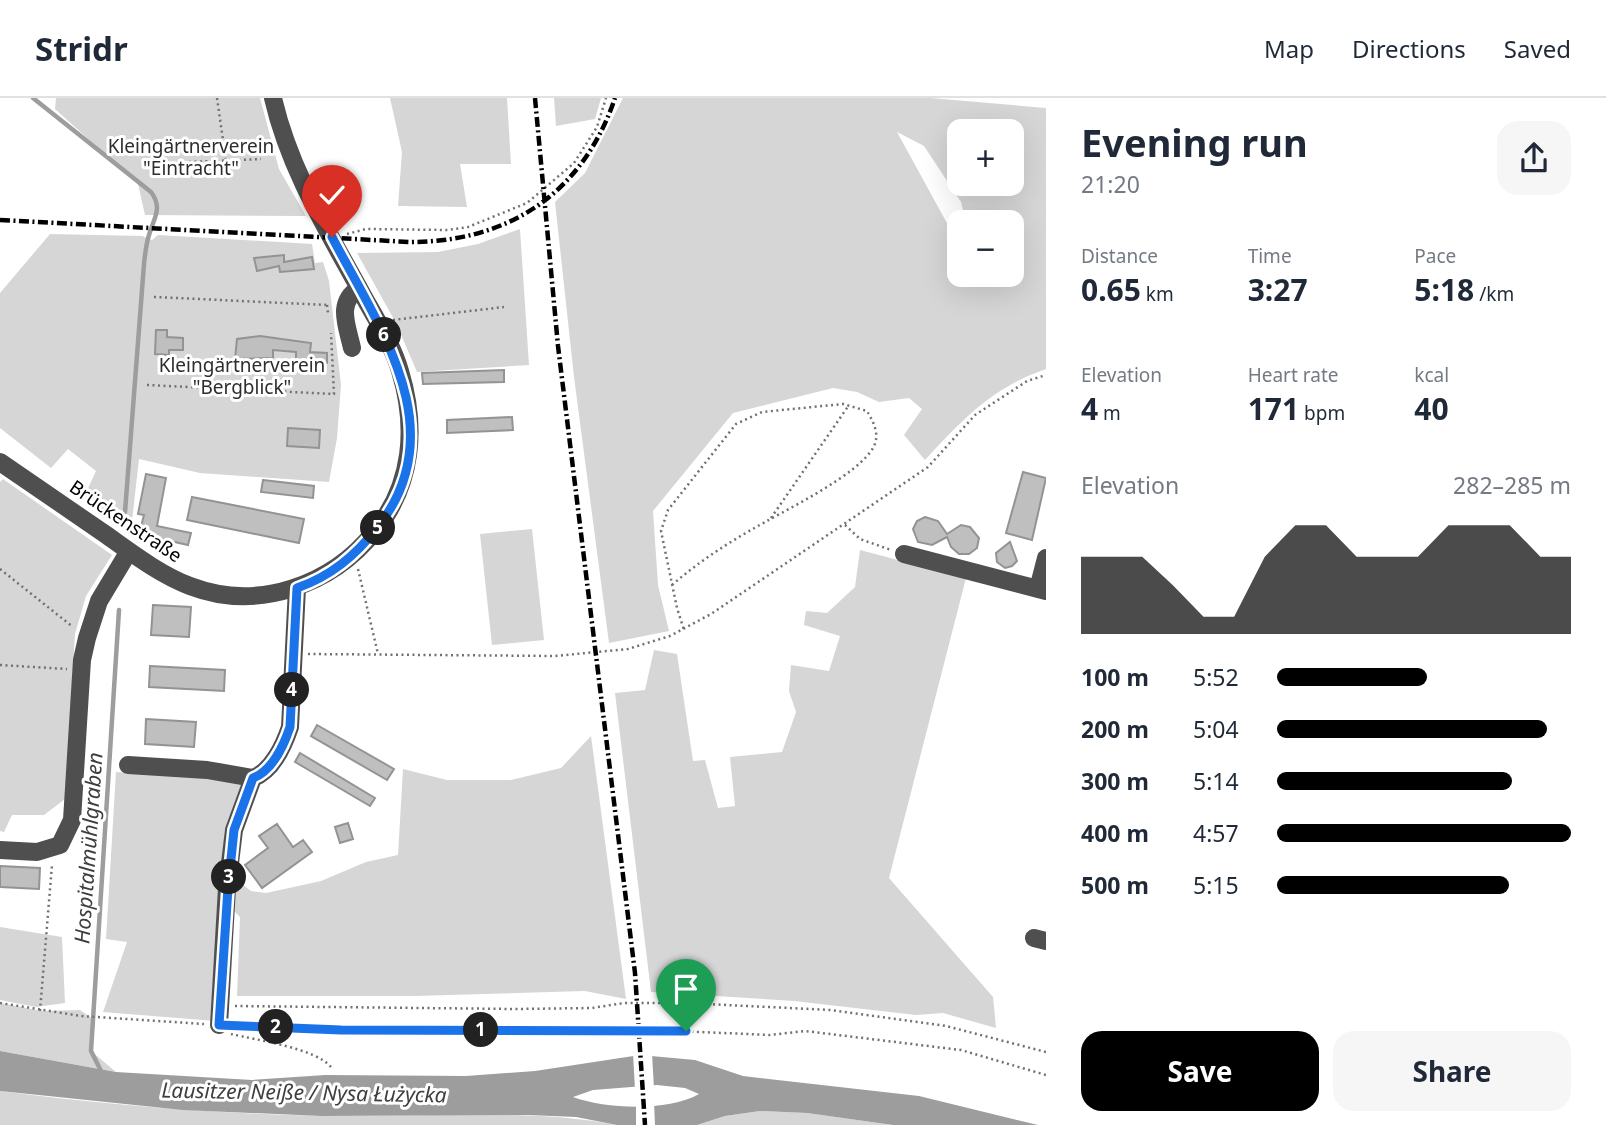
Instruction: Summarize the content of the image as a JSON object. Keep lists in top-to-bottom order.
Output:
{
  "streets": {
    "street": ["Brückenstraße"]
  },
  "water": ["Hospitalmühlgraben", "Lausitzer Neiße / Nysa Łużycka"],
  "parks": ["Kleingärtnerverein \"Eintracht\"", "Kleingärtnerverein \"Bergblick\""],
  "page": {
    "header": "Stridr",
    "nav": ["Map", "Directions", "Saved"],
    "heading": ["Evening run", "21:20"],
    "map_buttons": ["+", "−"],
    "stats": [
      ["Distance", "0.65 km"],
      ["Time", "3:27"],
      ["Pace", "5:18 /km"],
      ["Elevation", "4 m"],
      ["Heart rate", "171 bpm"],
      ["kcal", "40"]
    ],
    "pins": [
      "6",
      "5",
      "4",
      "3",
      "2",
      "1"
    ],
    "chart": ["Elevation", "282–285 m"],
    "list": [
      {
        "name": "100 m",
        "note": "5:52"
      },
      {
        "name": "200 m",
        "note": "5:04"
      },
      {
        "name": "300 m",
        "note": "5:14"
      },
      {
        "name": "400 m",
        "note": "4:57"
      },
      {
        "name": "500 m",
        "note": "5:15"
      }
    ],
    "buttons": ["Save", "Share"]
  }
}
